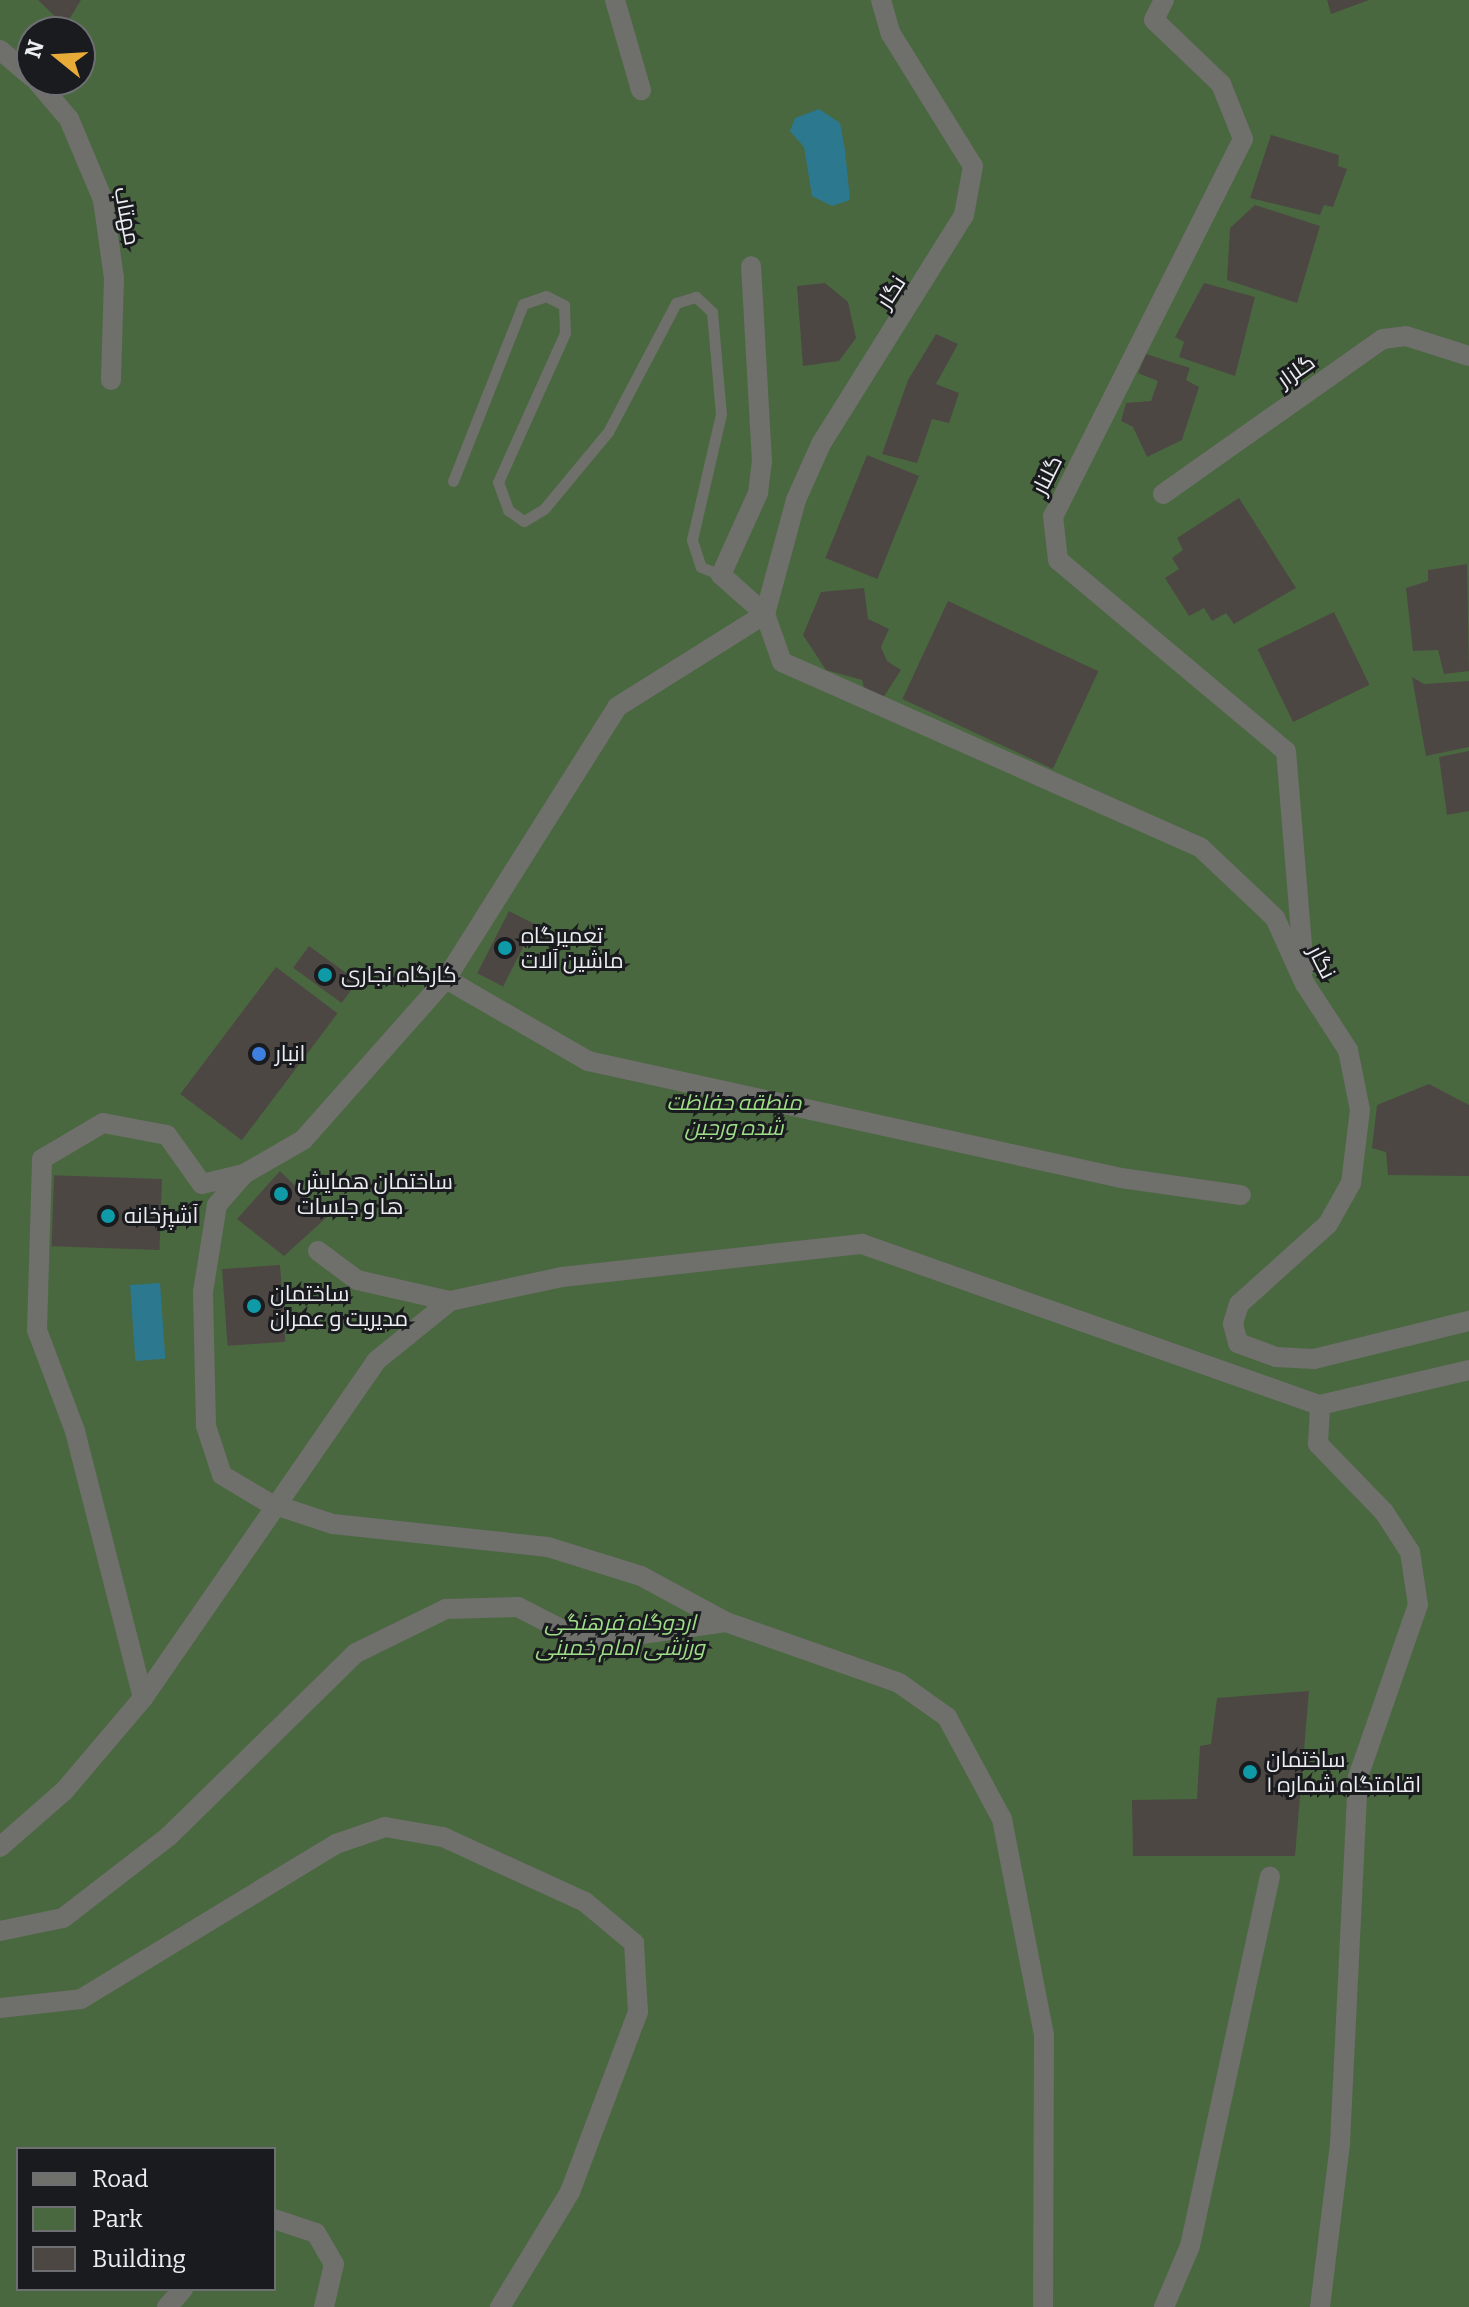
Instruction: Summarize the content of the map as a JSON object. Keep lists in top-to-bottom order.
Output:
{
  "streets": {
    "street": [
      "مهتاب",
      "نگار",
      "گلزار",
      "گلنار"
    ]
  },
  "crossings": [
    ["نگار", "گلنار"]
  ],
  "parks": ["منطقه حفاظت شده ورجین", "اردوگاه فرهنگی ورزشی امام خمینی"],
  "places": [
    "تعمیرگاه ماشین آلات",
    "کارگاه نجاری",
    "انبار",
    "ساختمان همایش ها و جلسات",
    "آشپزخانه",
    "ساختمان مدیریت و عمران",
    "ساختمان اقامتگاه شماره ۱"
  ],
  "legend": ["Road", "Park", "Building"],
  "north": "left"
}
